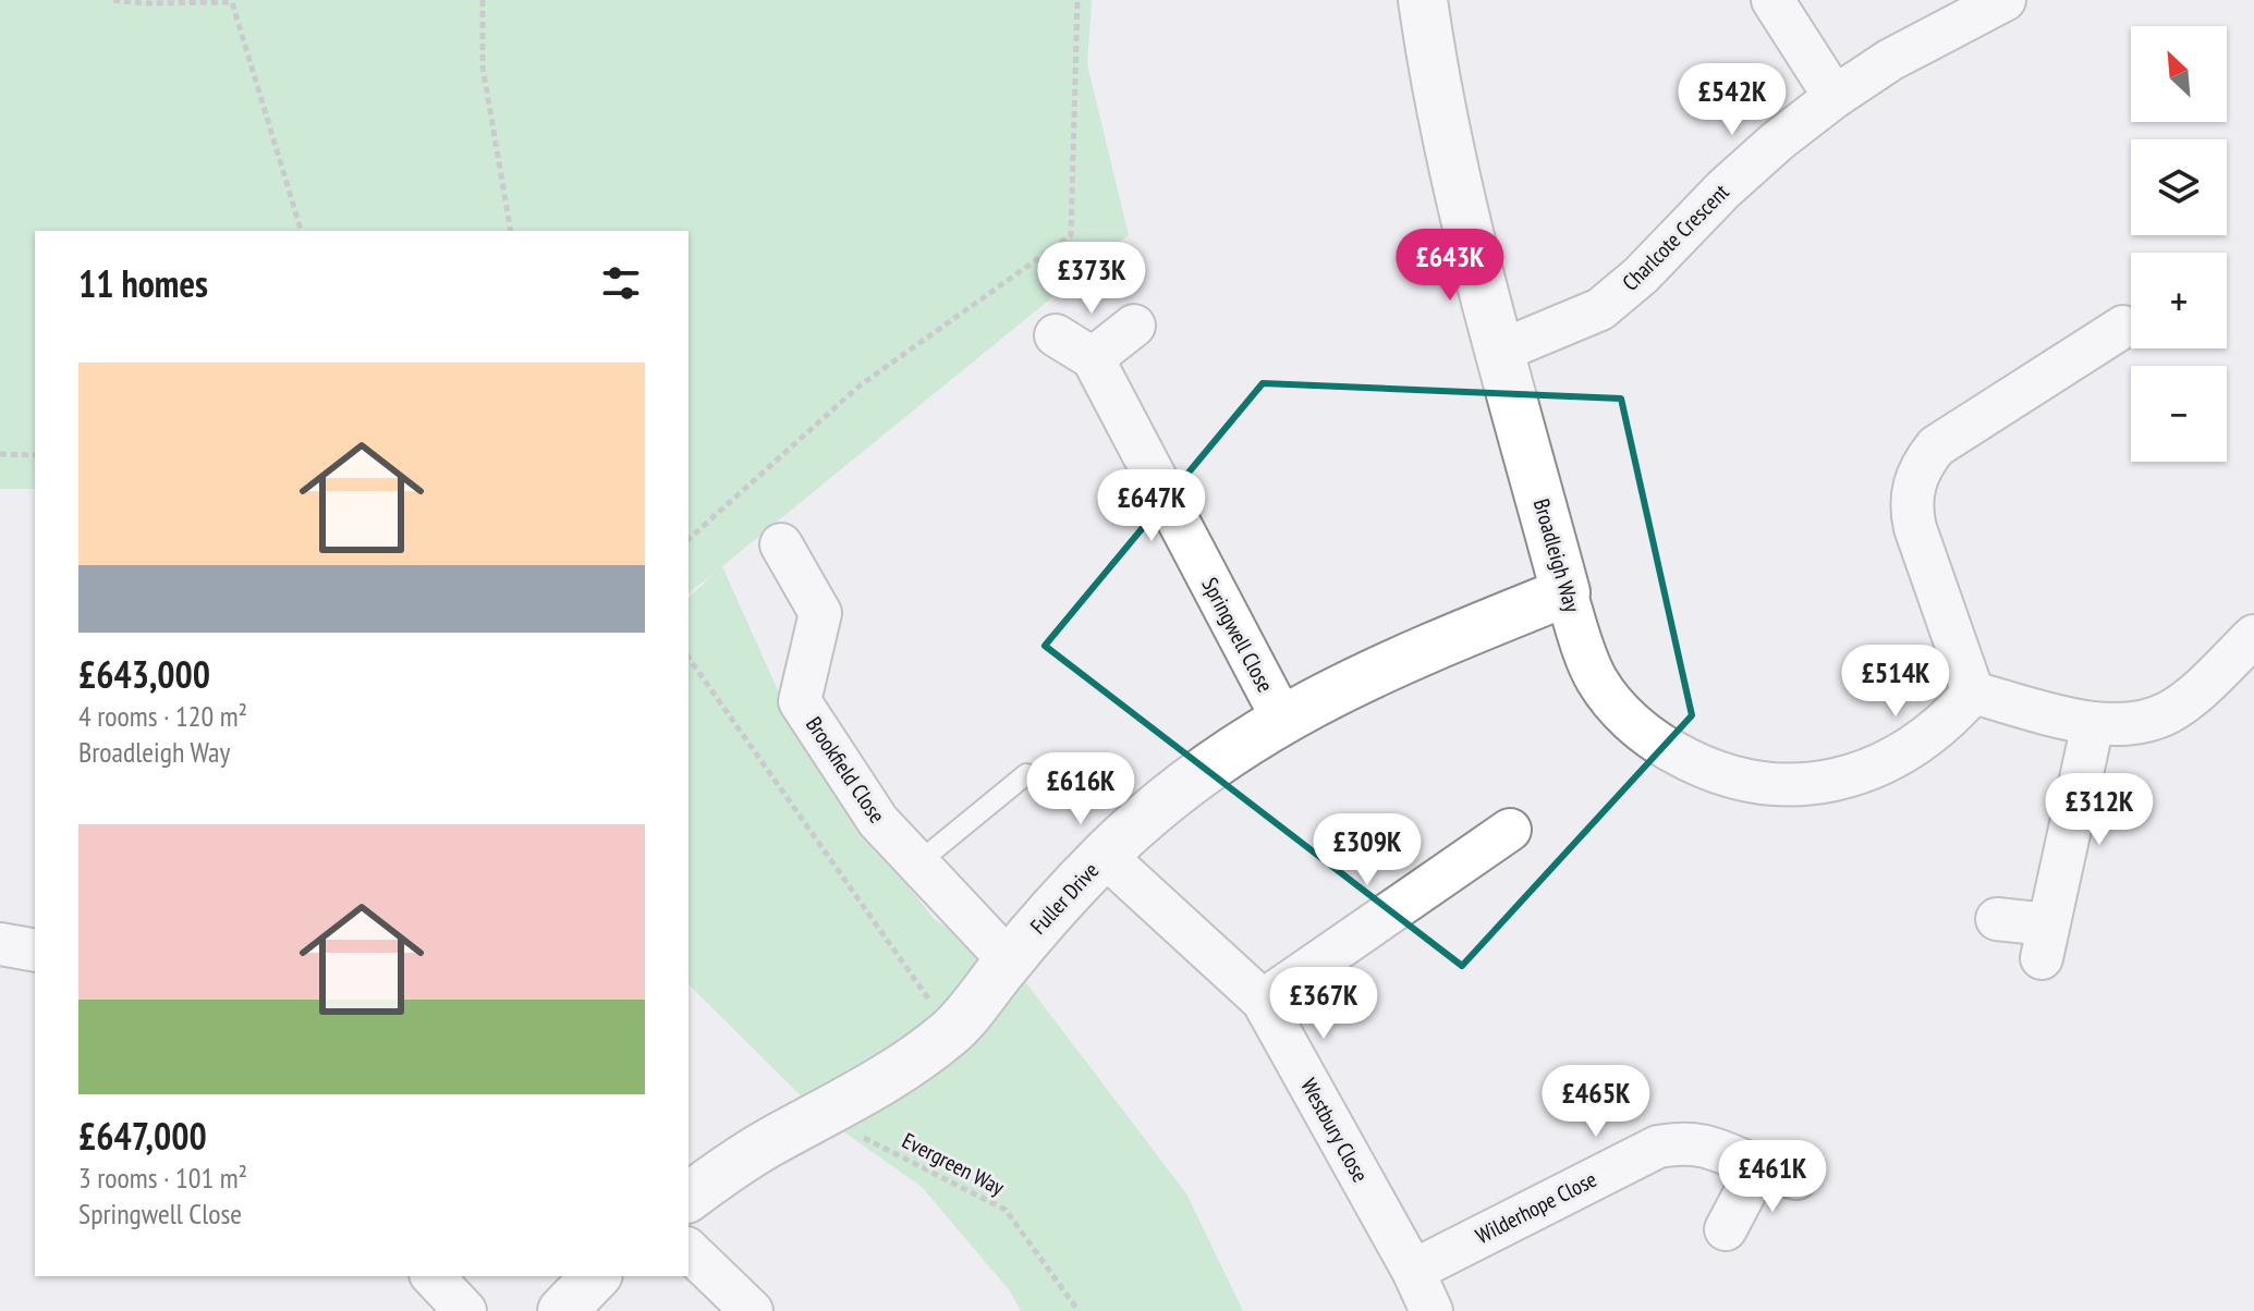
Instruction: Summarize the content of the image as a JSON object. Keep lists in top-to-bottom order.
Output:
{
  "streets": {
    "street": [
      "Charlcote Crescent",
      "Broadleigh Way",
      "Springwell Close",
      "Brookfield Close",
      "Fuller Drive",
      "Westbury Close",
      "Wilderhope Close"
    ],
    "path": ["Evergreen Way"]
  },
  "crossings": [
    ["Charlcote Crescent", "Broadleigh Way"],
    ["Broadleigh Way", "Fuller Drive"],
    ["Springwell Close", "Fuller Drive"],
    ["Brookfield Close", "Fuller Drive"],
    ["Fuller Drive", "Westbury Close"],
    ["Fuller Drive", "Evergreen Way"],
    ["Westbury Close", "Wilderhope Close"]
  ],
  "north": "top left",
  "page": {
    "map_buttons": ["+", "−"],
    "price": [
      "£542K",
      "£643K",
      "£373K",
      "£647K",
      "£514K",
      "£616K",
      "£312K",
      "£309K",
      "£367K",
      "£465K",
      "£461K"
    ],
    "heading": "11 homes",
    "list": [
      {
        "name": "£643,000",
        "note": "4 rooms · 120 m² · Broadleigh Way"
      },
      {
        "name": "£647,000",
        "note": "3 rooms · 101 m² · Springwell Close"
      }
    ]
  }
}
